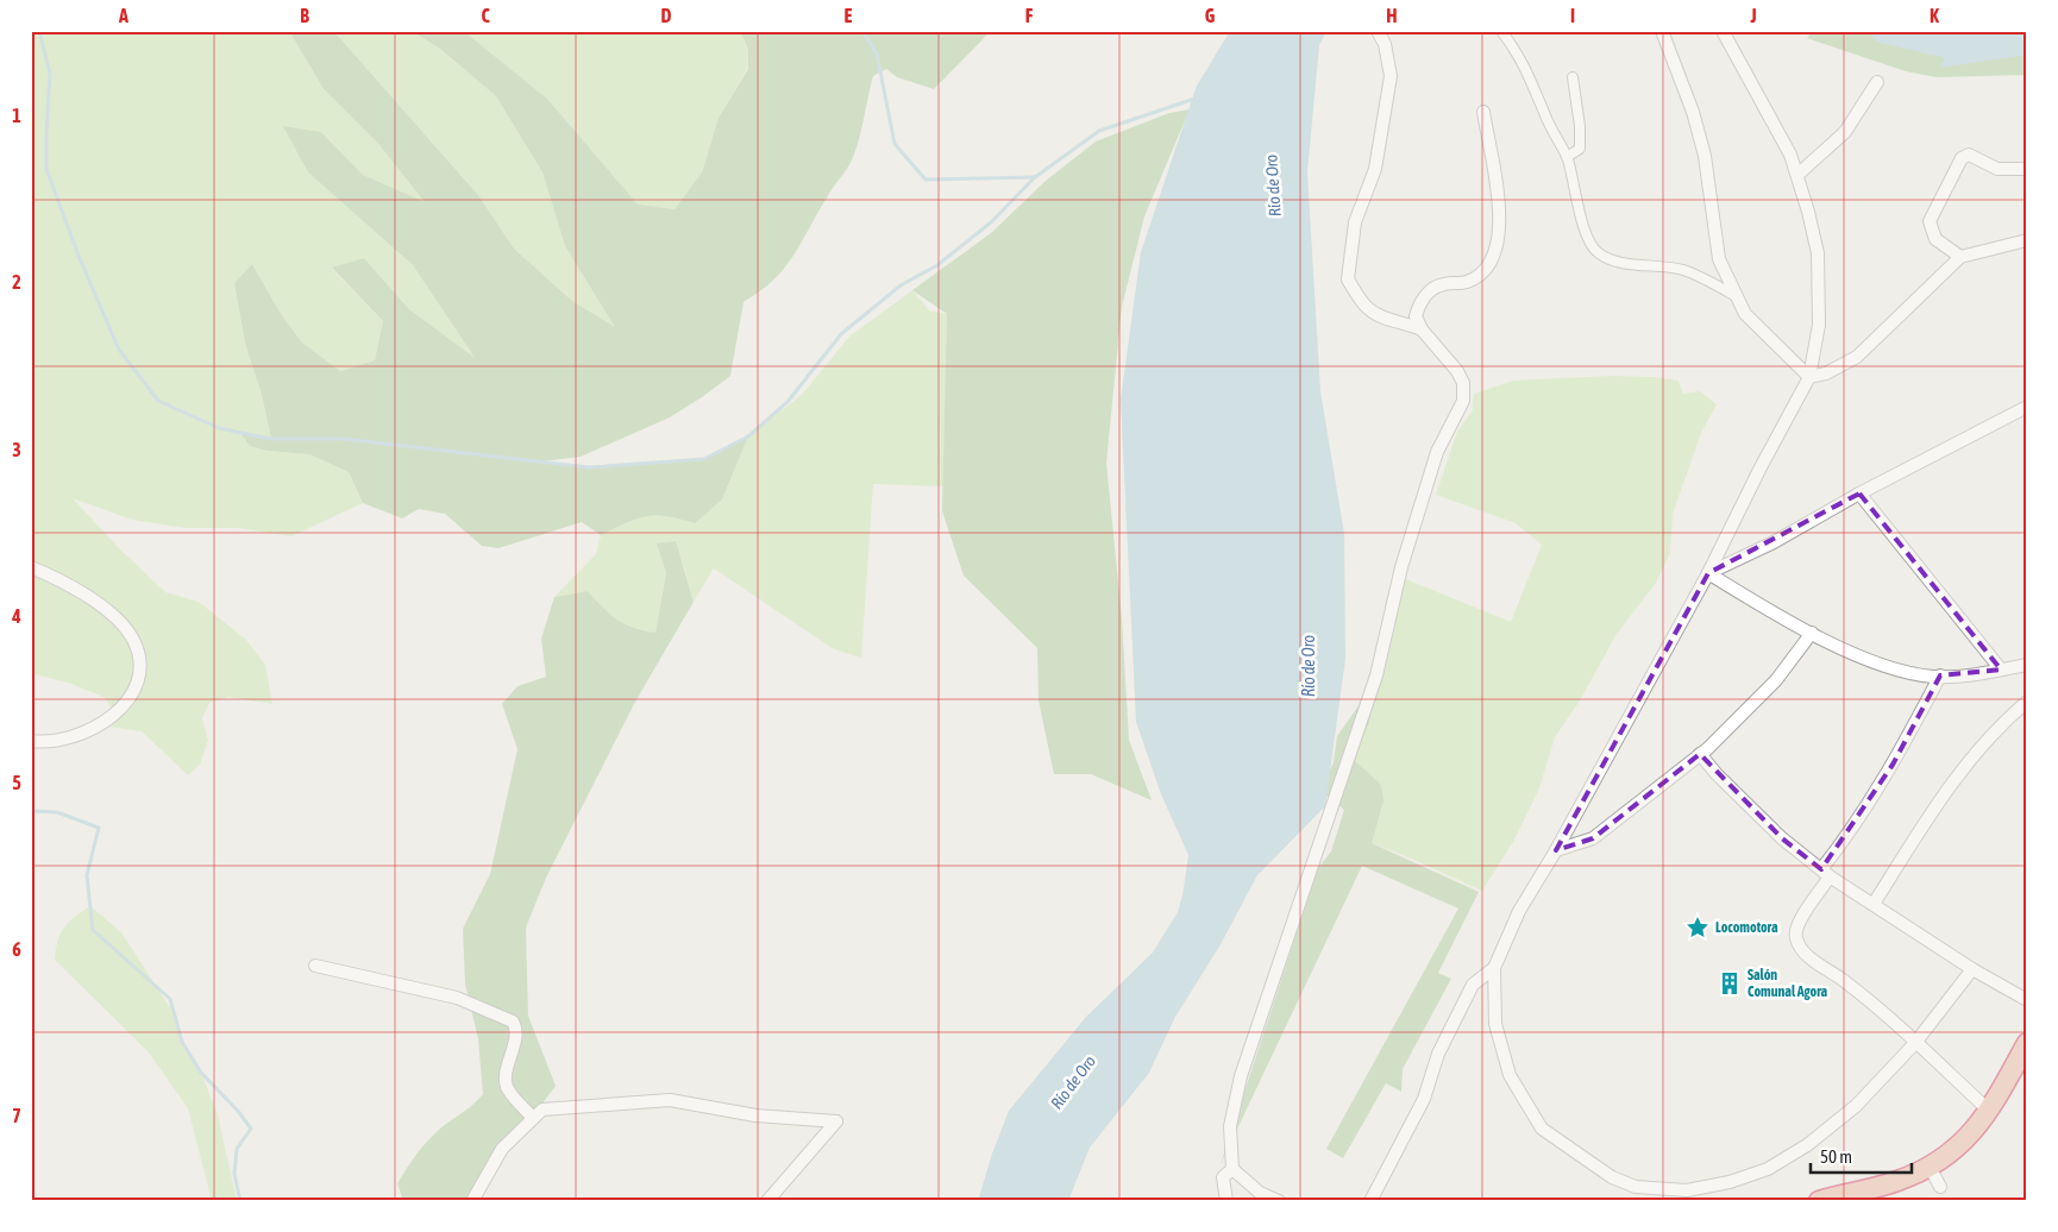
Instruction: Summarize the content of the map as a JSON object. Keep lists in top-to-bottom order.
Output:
{
  "water": ["Río de Oro"],
  "places": {
    "place": ["Locomotora"],
    "building": ["Salón Comunal Agora"]
  },
  "scale_bar": "50 m",
  "grid": {
    "columns": [
      "A",
      "B",
      "C",
      "D",
      "E",
      "F",
      "G",
      "H",
      "I",
      "J",
      "K"
    ],
    "rows": [
      "1",
      "2",
      "3",
      "4",
      "5",
      "6",
      "7"
    ]
  }
}
